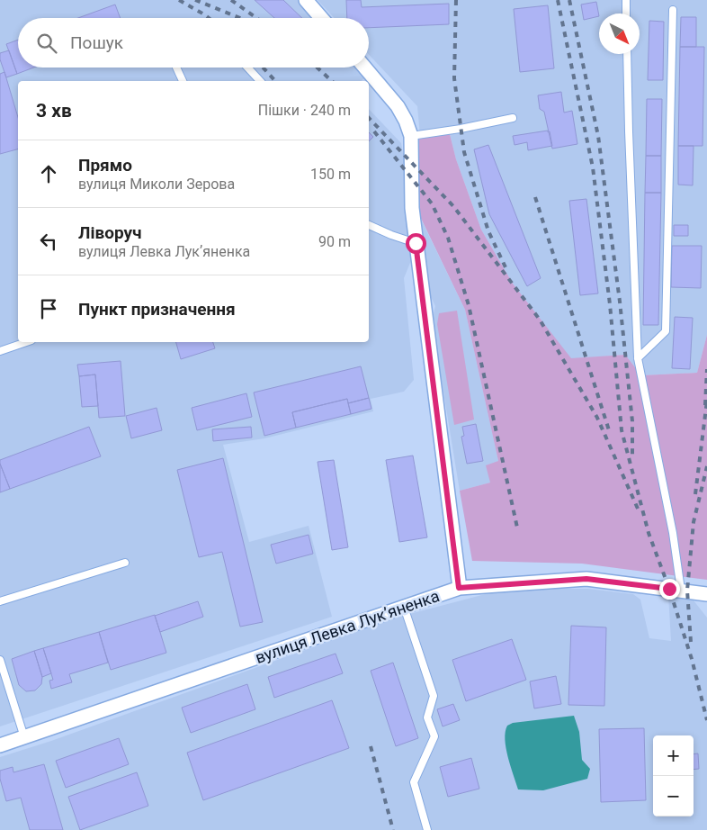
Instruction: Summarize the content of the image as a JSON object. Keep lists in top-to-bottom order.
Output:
{
  "streets": {
    "street": ["вулиця Левка Лукʼяненка"]
  },
  "north": "bottom right",
  "page": {
    "search": "Пошук",
    "heading": ["3 хв", "Пішки · 240 m"],
    "list": [
      ["Прямо", "вулиця Миколи Зерова", "150 m"],
      ["Ліворуч", "вулиця Левка Лукʼяненка", "90 m"],
      "Пункт призначення"
    ],
    "map_buttons": ["+", "−"]
  }
}
